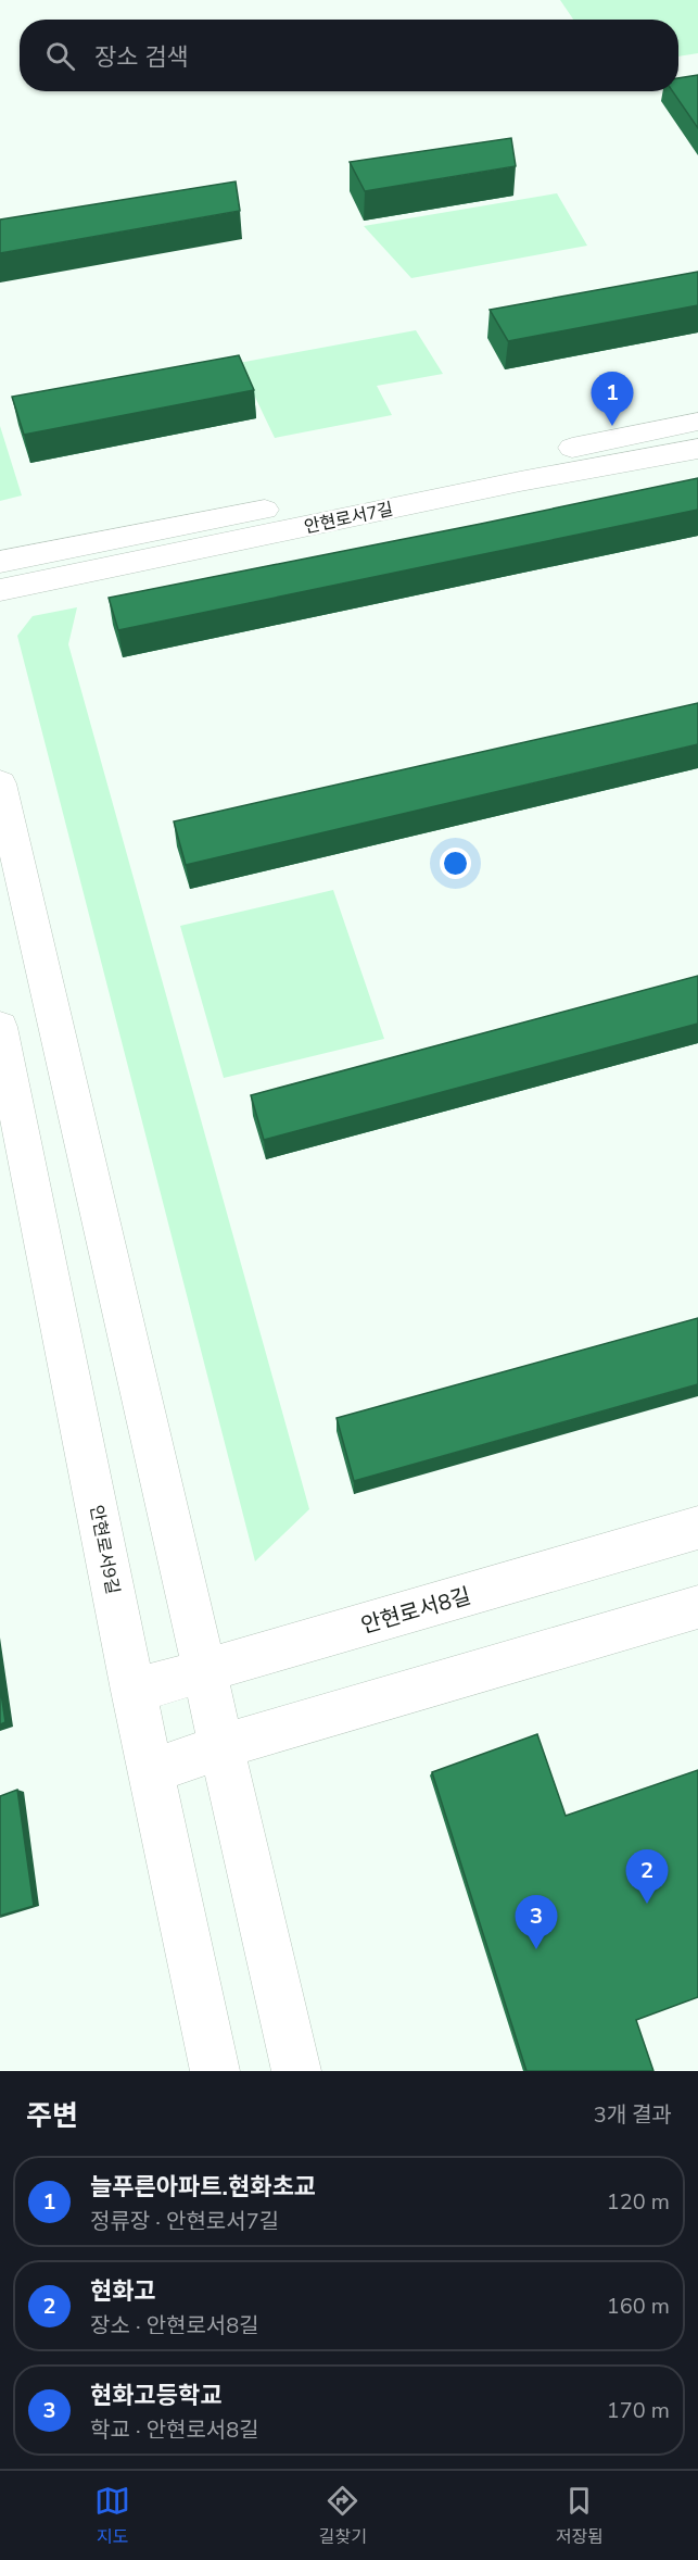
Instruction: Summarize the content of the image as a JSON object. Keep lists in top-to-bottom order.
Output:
{
  "streets": {
    "street": ["안현로서7길", "안현로서9길", "안현로서8길"]
  },
  "crossings": [
    ["안현로서9길", "안현로서8길"]
  ],
  "page": {
    "search": "장소 검색",
    "pins": ["1", "2", "3"],
    "heading": ["주변", "3개 결과"],
    "list": [
      {
        "mark": "1",
        "name": "늘푸른아파트.현화초교",
        "note": "정류장 · 안현로서7길",
        "value": "120 m"
      },
      {
        "mark": "2",
        "name": "현화고",
        "note": "장소 · 안현로서8길",
        "value": "160 m"
      },
      {
        "mark": "3",
        "name": "현화고등학교",
        "note": "학교 · 안현로서8길",
        "value": "170 m"
      }
    ],
    "nav": ["지도", "길찾기", "저장됨"]
  }
}
